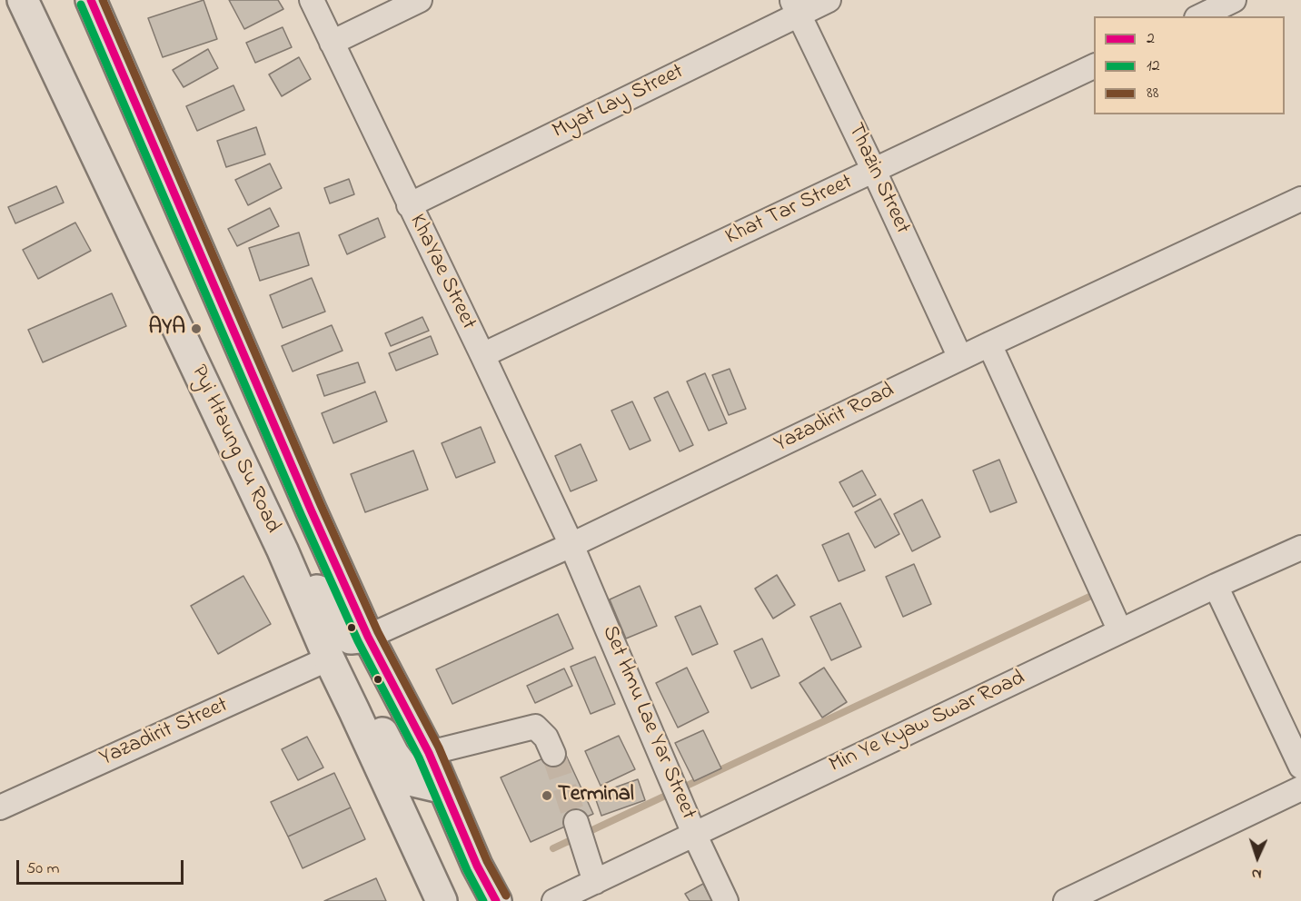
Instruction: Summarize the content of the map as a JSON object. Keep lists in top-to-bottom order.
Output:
{
  "streets": {
    "main road": ["Pyi Htaung Su Road"],
    "street": [
      "Myat Lay Street",
      "Thazin Street",
      "Khat Tar Street",
      "KhaYae Street",
      "Yazadirit Road",
      "Set Hmu Lae Yar Street",
      "Min Ye Kyaw Swar Road",
      "Yazadirit Street"
    ]
  },
  "crossings": [
    ["Myat Lay Street", "Thazin Street"],
    ["Myat Lay Street", "KhaYae Street"],
    ["Thazin Street", "Khat Tar Street"],
    ["Thazin Street", "Yazadirit Road"],
    ["Khat Tar Street", "KhaYae Street"],
    ["KhaYae Street", "Yazadirit Road"],
    ["KhaYae Street", "Set Hmu Lae Yar Street"],
    ["Yazadirit Road", "Set Hmu Lae Yar Street"],
    ["Pyi Htaung Su Road", "Yazadirit Street"],
    ["Set Hmu Lae Yar Street", "Min Ye Kyaw Swar Road"]
  ],
  "places": ["AYA", "Terminal"],
  "lines": ["transit line 2", "transit line 88", "transit line 12"],
  "legend": ["2", "12", "88"],
  "scale_bar": "50 m",
  "north": "bottom"
}
